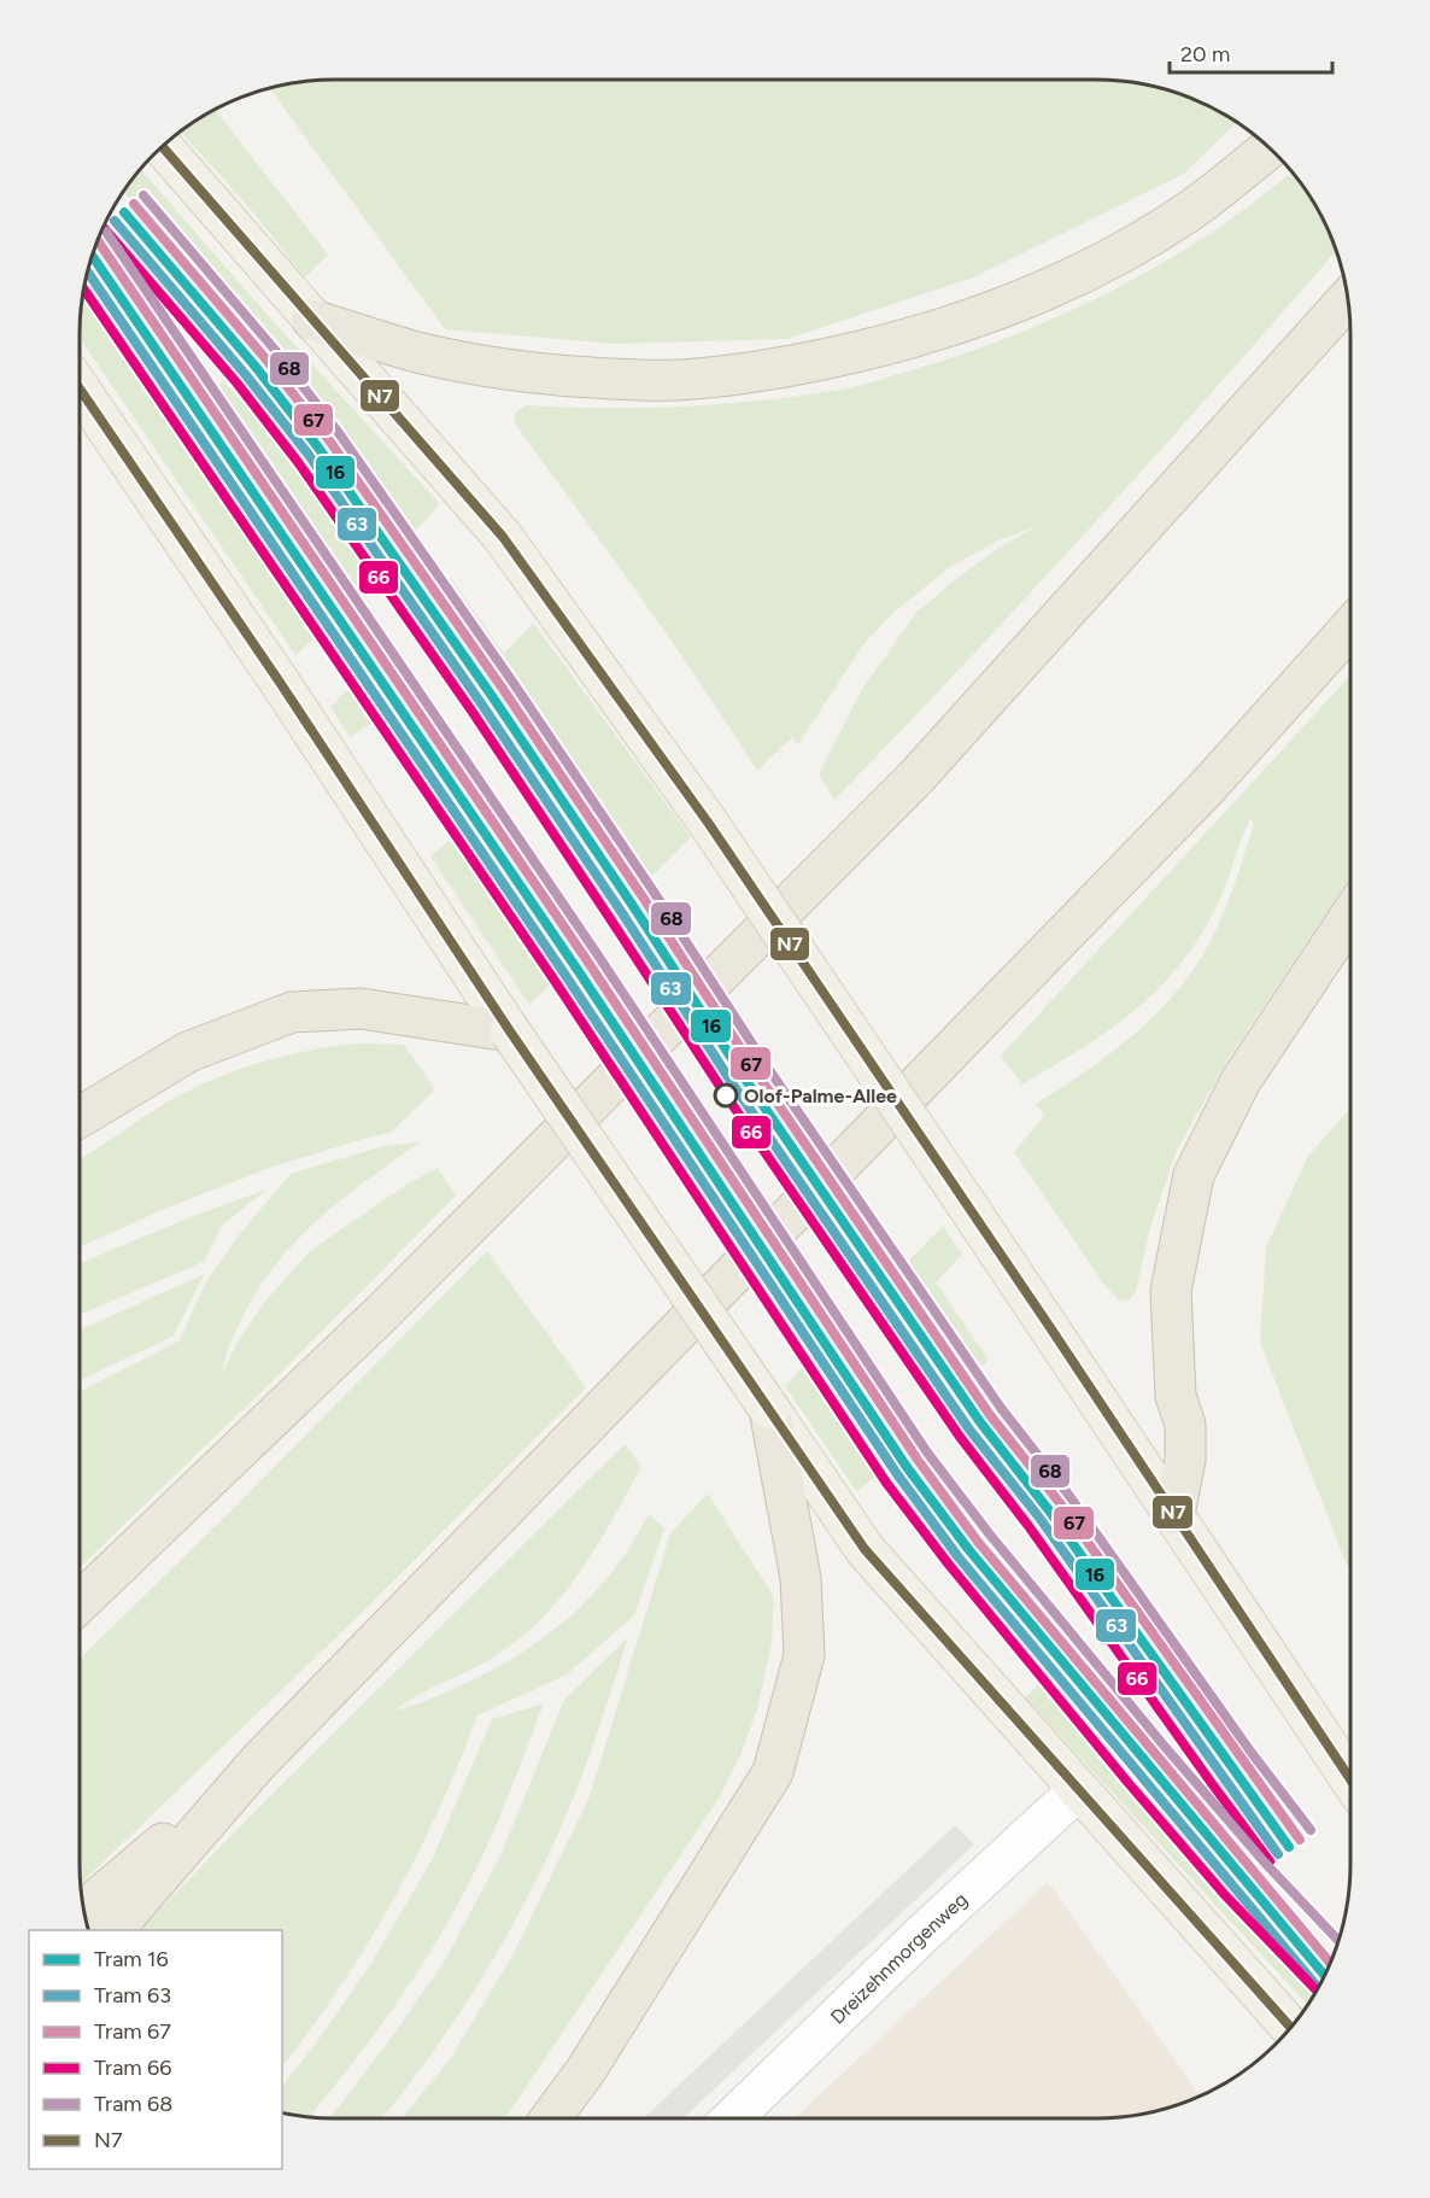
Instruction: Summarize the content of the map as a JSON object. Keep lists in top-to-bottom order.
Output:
{
  "streets": {
    "street": ["Dreizehnmorgenweg"]
  },
  "places": ["Olof-Palme-Allee"],
  "lines": [
    "transit line N7",
    "tram line 68",
    "tram line 67",
    "tram line 16",
    "tram line 63",
    "tram line 66"
  ],
  "legend": [
    "Tram 16",
    "Tram 63",
    "Tram 67",
    "Tram 66",
    "Tram 68",
    "N7"
  ],
  "scale_bar": "20 m"
}
